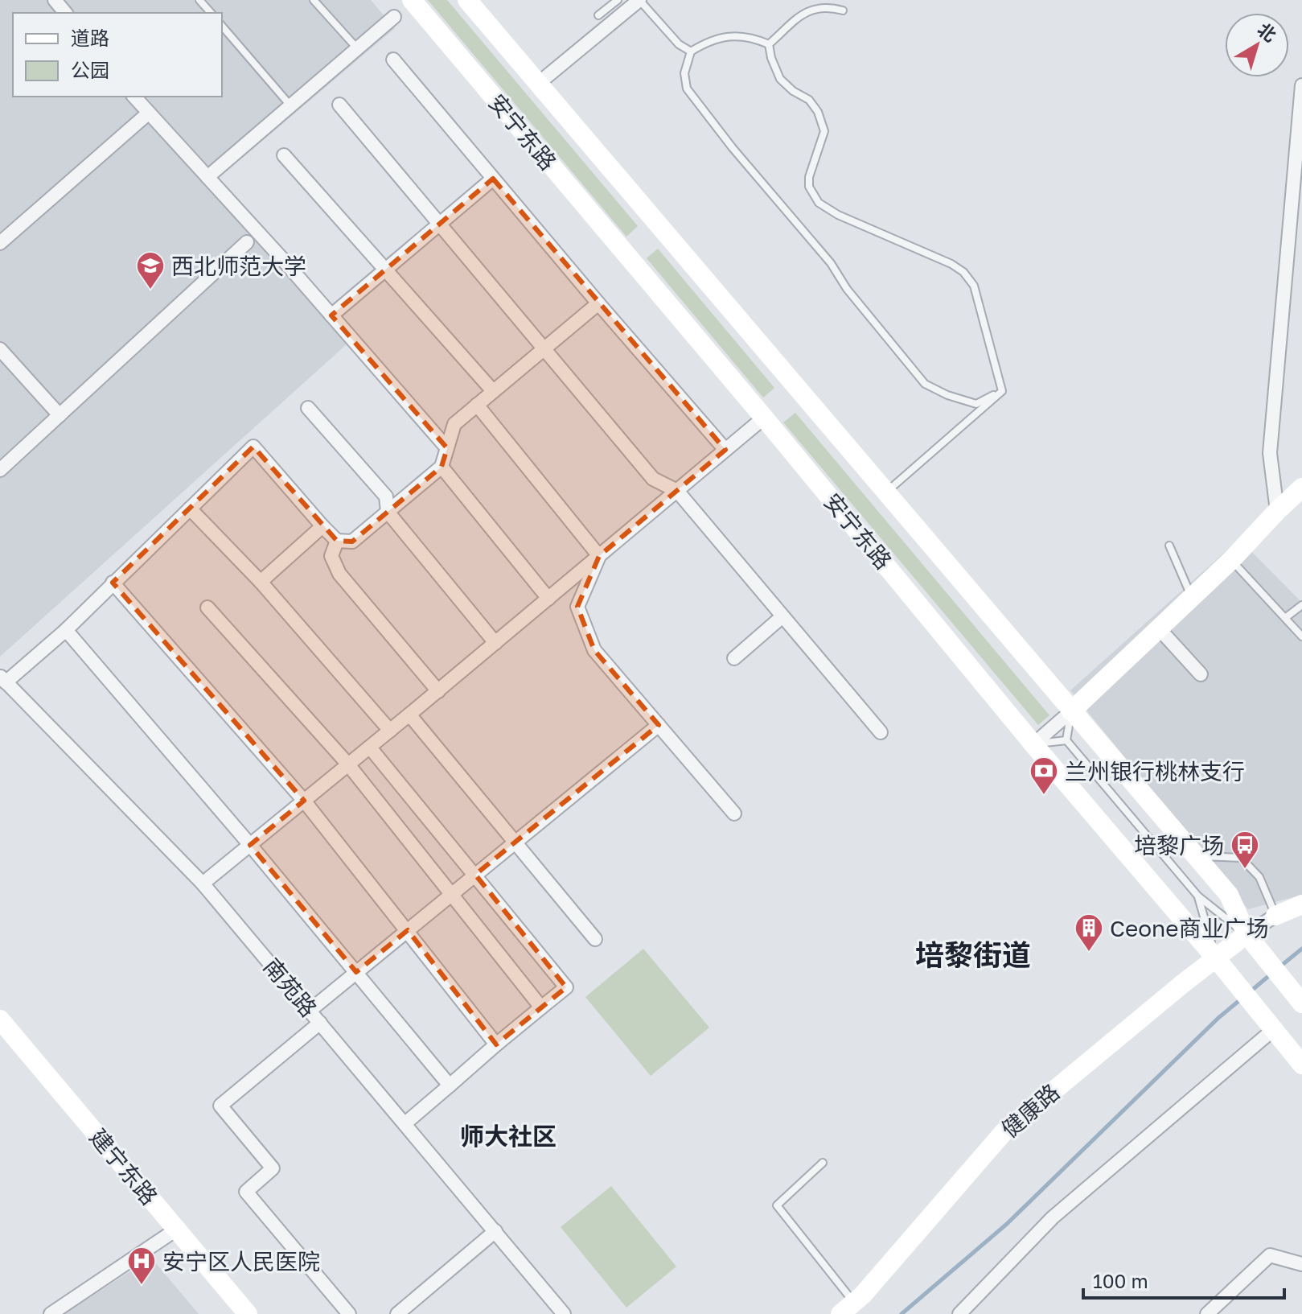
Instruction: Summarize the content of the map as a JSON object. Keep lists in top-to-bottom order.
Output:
{
  "streets": {
    "main road": ["安宁东路", "健康路", "建宁东路"],
    "street": ["南苑路"]
  },
  "crossings": [
    ["安宁东路", "健康路"]
  ],
  "districts": ["培黎街道", "师大社区"],
  "places": {
    "school or university": ["西北师范大学"],
    "bank": ["兰州银行桃林支行"],
    "bus stop": ["培黎广场"],
    "building": ["Ceone商业广场"],
    "hospital": ["安宁区人民医院"]
  },
  "legend": ["道路", "公园"],
  "scale_bar": "100 m",
  "north": "top right"
}
